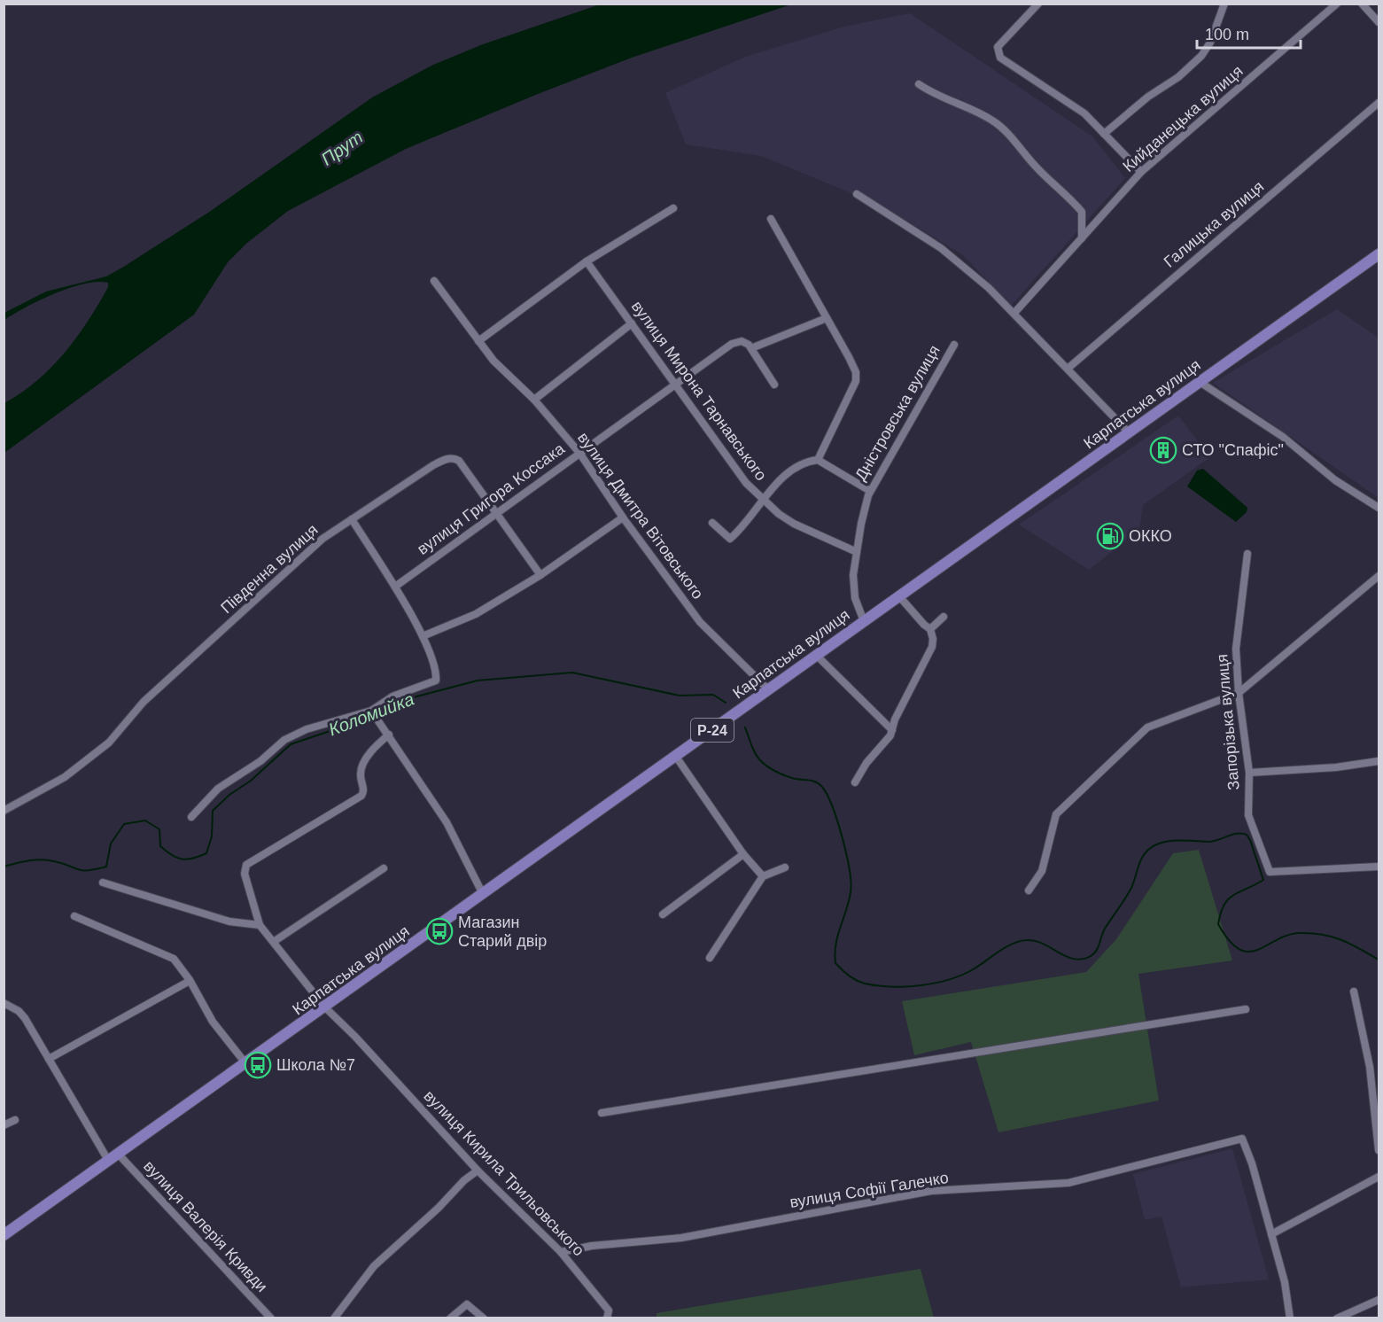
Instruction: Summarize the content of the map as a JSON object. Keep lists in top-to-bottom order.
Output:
{
  "streets": {
    "main road": ["Карпатська вулиця", "Р-24"],
    "street": [
      "Кийданецька вулиця",
      "Галицька вулиця",
      "вулиця Мирона Тарнавського",
      "Дністровська вулиця",
      "вулиця Григора Коссака",
      "вулиця Дмитра Вітовського",
      "Південна вулиця",
      "Запорізька вулиця",
      "вулиця Кирила Трильовського",
      "вулиця Софії Галечко",
      "вулиця Валерія Кривди"
    ]
  },
  "crossings": [
    ["вулиця Мирона Тарнавського", "Дністровська вулиця"],
    ["вулиця Мирона Тарнавського", "вулиця Григора Коссака"],
    ["Карпатська вулиця", "Дністровська вулиця"],
    ["Карпатська вулиця", "вулиця Дмитра Вітовського"],
    ["Карпатська вулиця", "вулиця Кирила Трильовського"],
    ["Карпатська вулиця", "вулиця Валерія Кривди"],
    ["вулиця Григора Коссака", "вулиця Дмитра Вітовського"],
    ["вулиця Григора Коссака", "Південна вулиця"],
    ["вулиця Кирила Трильовського", "вулиця Софії Галечко"]
  ],
  "water": ["Прут", "Коломийка"],
  "places": {
    "building": ["СТО \"Спафіс\""],
    "fuel station": ["ОККО"],
    "bus stop": ["Магазин Старий двір", "Школа №7"]
  },
  "scale_bar": "100 m"
}
